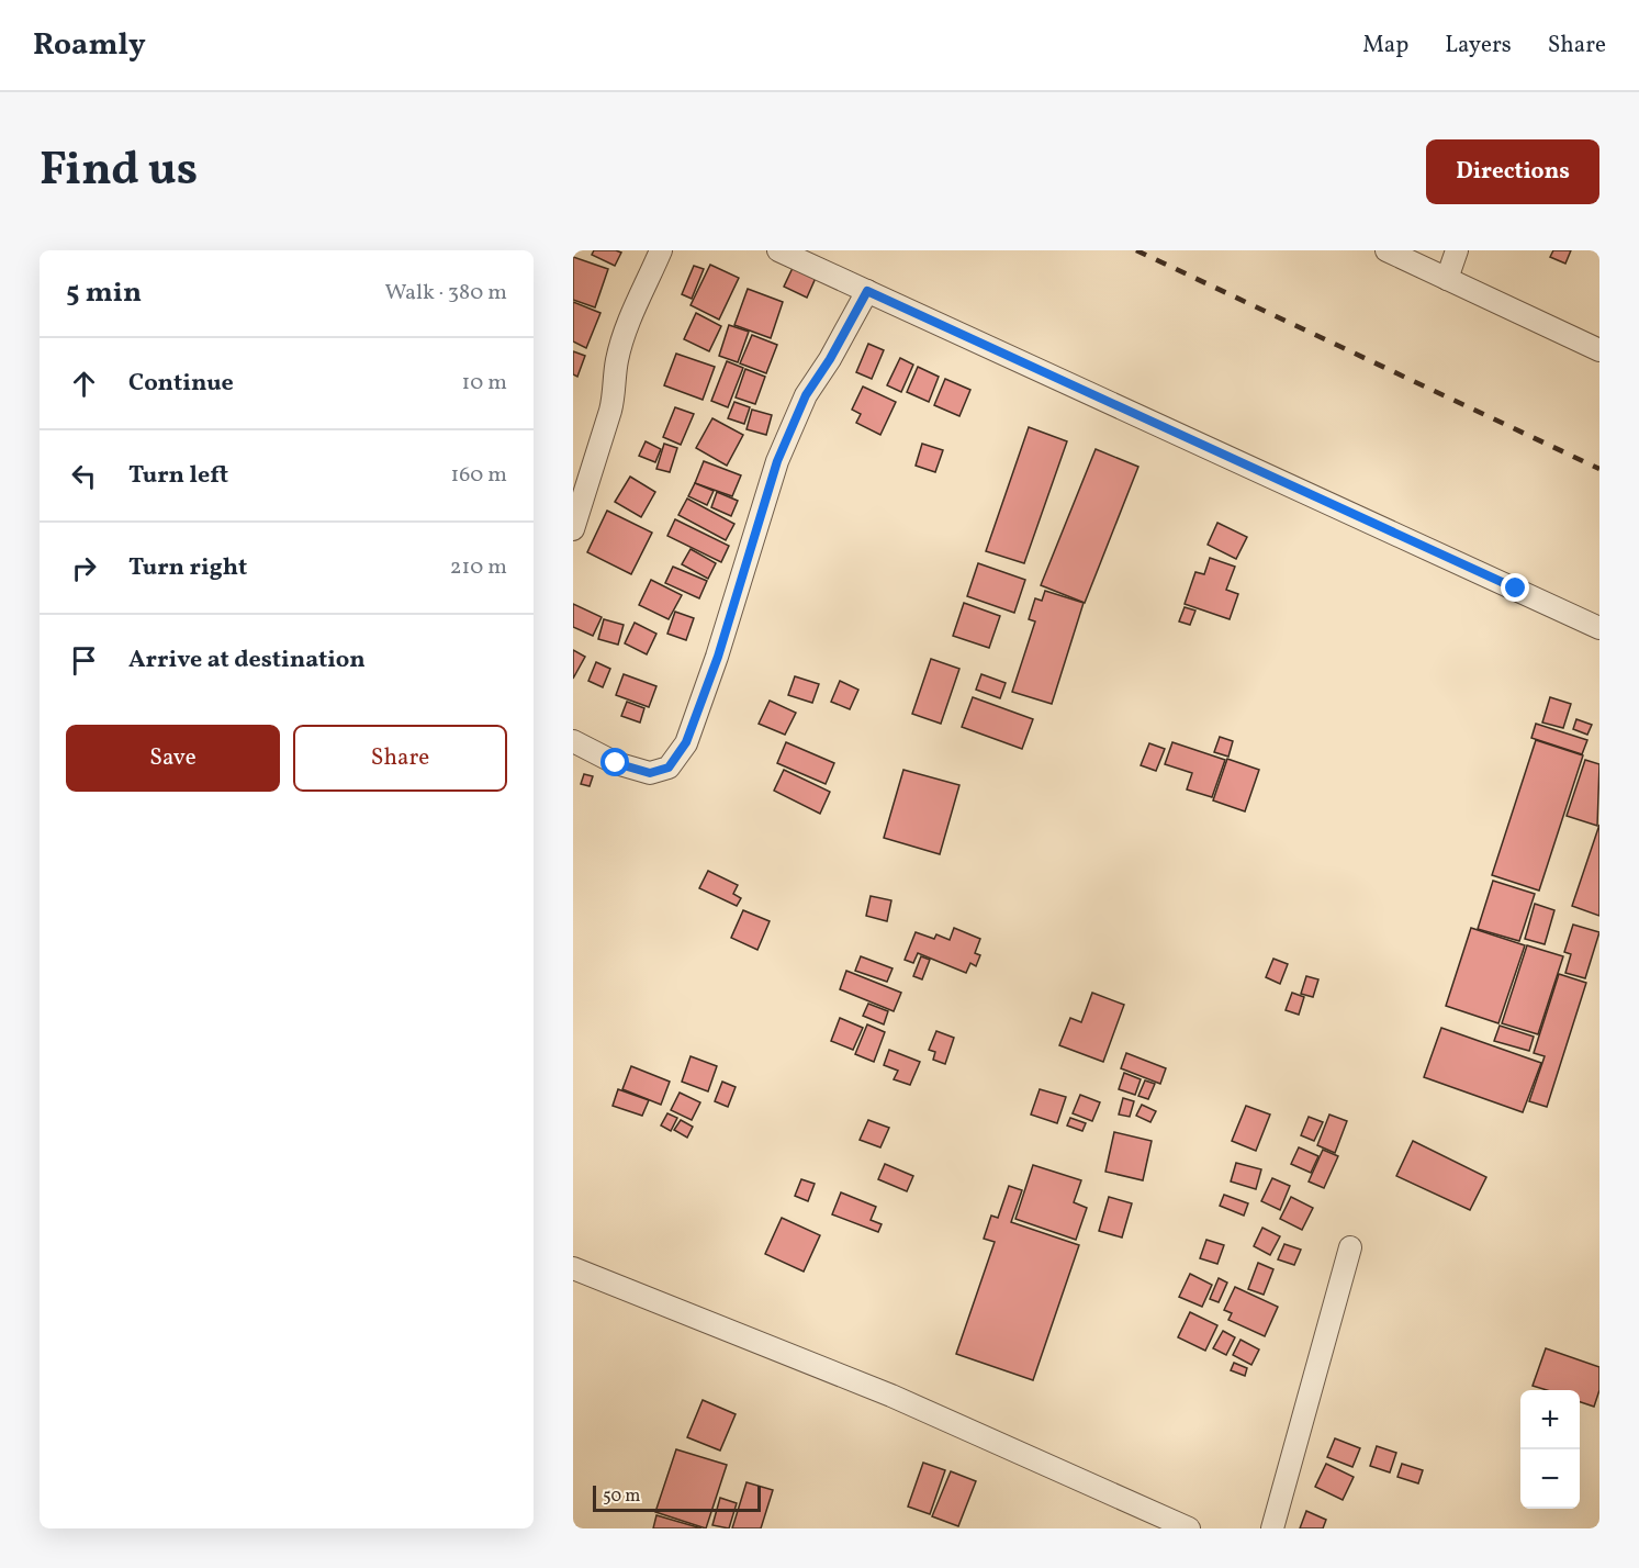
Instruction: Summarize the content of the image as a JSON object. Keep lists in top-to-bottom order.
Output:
{
  "scale_bar": "50 m",
  "page": {
    "header": "Roamly",
    "nav": ["Map", "Layers", "Share"],
    "title": "Find us",
    "buttons": [
      "Directions",
      ["Save", "Share"]
    ],
    "heading": ["5 min", "Walk · 380 m"],
    "list": [
      ["Continue", "10 m"],
      ["Turn left", "160 m"],
      ["Turn right", "210 m"],
      "Arrive at destination"
    ],
    "map_buttons": ["+", "−"],
    "scale": "50 m"
  }
}
